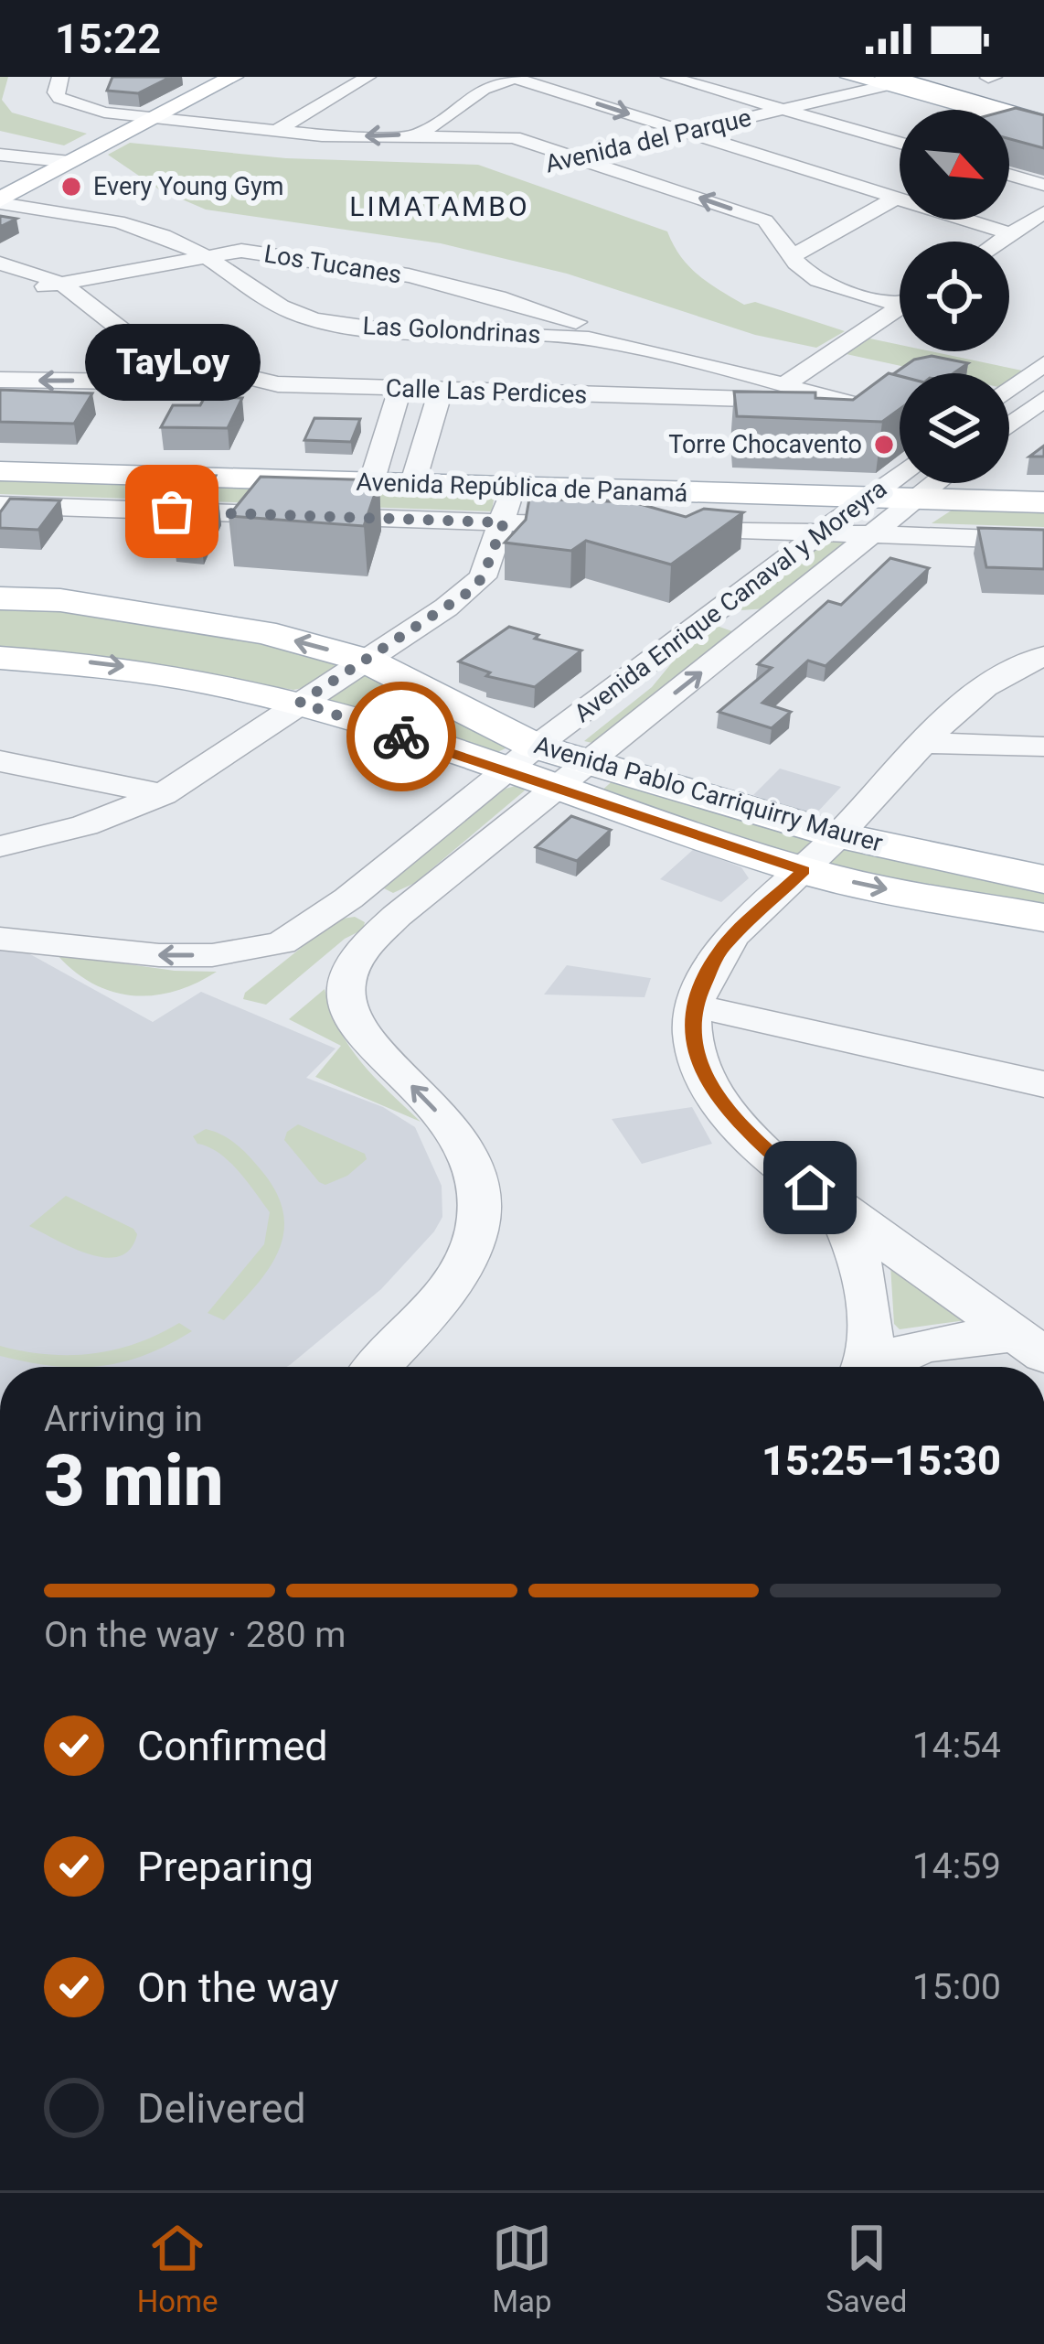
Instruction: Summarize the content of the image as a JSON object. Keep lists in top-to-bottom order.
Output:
{
  "streets": {
    "main road": ["Avenida República de Panamá", "Avenida Pablo Carriquirry Maurer"],
    "street": [
      "Avenida del Parque",
      "Los Tucanes",
      "Las Golondrinas",
      "Calle Las Perdices",
      "Avenida Enrique Canaval y Moreyra"
    ]
  },
  "crossings": [
    ["Los Tucanes", "Las Golondrinas"],
    ["Los Tucanes", "Calle Las Perdices"],
    ["Las Golondrinas", "Calle Las Perdices"],
    ["Avenida República de Panamá", "Avenida Enrique Canaval y Moreyra"],
    ["Avenida Enrique Canaval y Moreyra", "Avenida Pablo Carriquirry Maurer"]
  ],
  "districts": ["LIMATAMBO"],
  "places": ["Every Young Gym", "Torre Chocavento", "TayLoy"],
  "north": "bottom right",
  "page": {
    "status": "15:22",
    "bubble": "TayLoy",
    "heading": ["3 min", "Arriving in", "15:25–15:30"],
    "bar": "On the way · 280 m",
    "list": [
      ["Confirmed", "14:54"],
      ["Preparing", "14:59"],
      ["On the way", "15:00"],
      "Delivered"
    ],
    "tabs": ["Home", "Map", "Saved"]
  }
}
